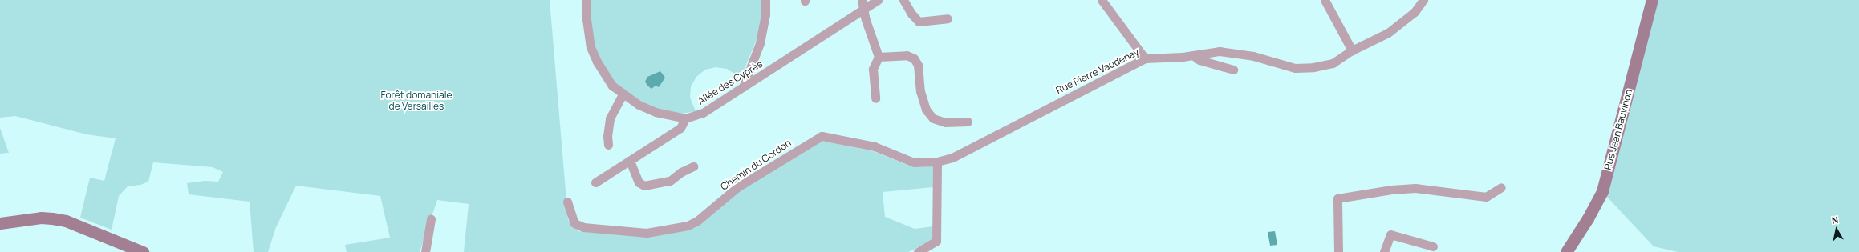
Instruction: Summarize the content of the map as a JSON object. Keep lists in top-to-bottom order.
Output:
{
  "streets": {
    "main road": ["Rue Jean Bauvinon"],
    "street": ["Rue Pierre Vaudenay", "Allée des Cyprès", "Chemin du Cordon"]
  },
  "crossings": [
    ["Rue Pierre Vaudenay", "Chemin du Cordon"]
  ],
  "parks": ["Forêt domaniale de Versailles"],
  "north": "top"
}
